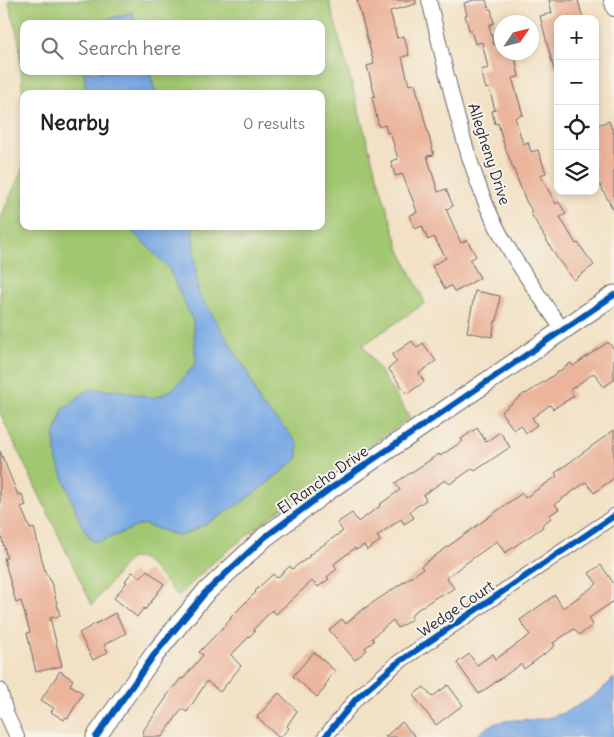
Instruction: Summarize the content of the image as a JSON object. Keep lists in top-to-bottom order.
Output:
{
  "streets": {
    "street": ["Allegheny Drive", "El Rancho Drive", "Wedge Court"]
  },
  "crossings": [
    ["Allegheny Drive", "El Rancho Drive"]
  ],
  "north": "top right",
  "page": {
    "map_buttons": ["+", "−"],
    "search": "Search here",
    "heading": ["Nearby", "0 results"]
  }
}
